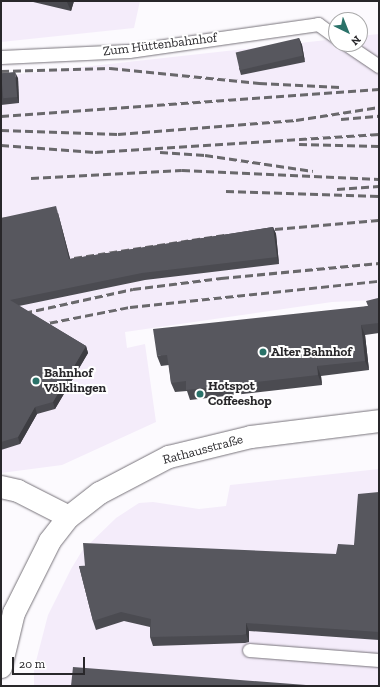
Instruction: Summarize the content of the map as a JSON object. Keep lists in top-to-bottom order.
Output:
{
  "streets": {
    "main road": ["Rathausstraße"],
    "lane": ["Zum Hüttenbahnhof"]
  },
  "places": ["Alter Bahnhof", "Bahnhof Völklingen", "Hotspot Coffeeshop"],
  "scale_bar": "20 m",
  "north": "bottom right"
}
